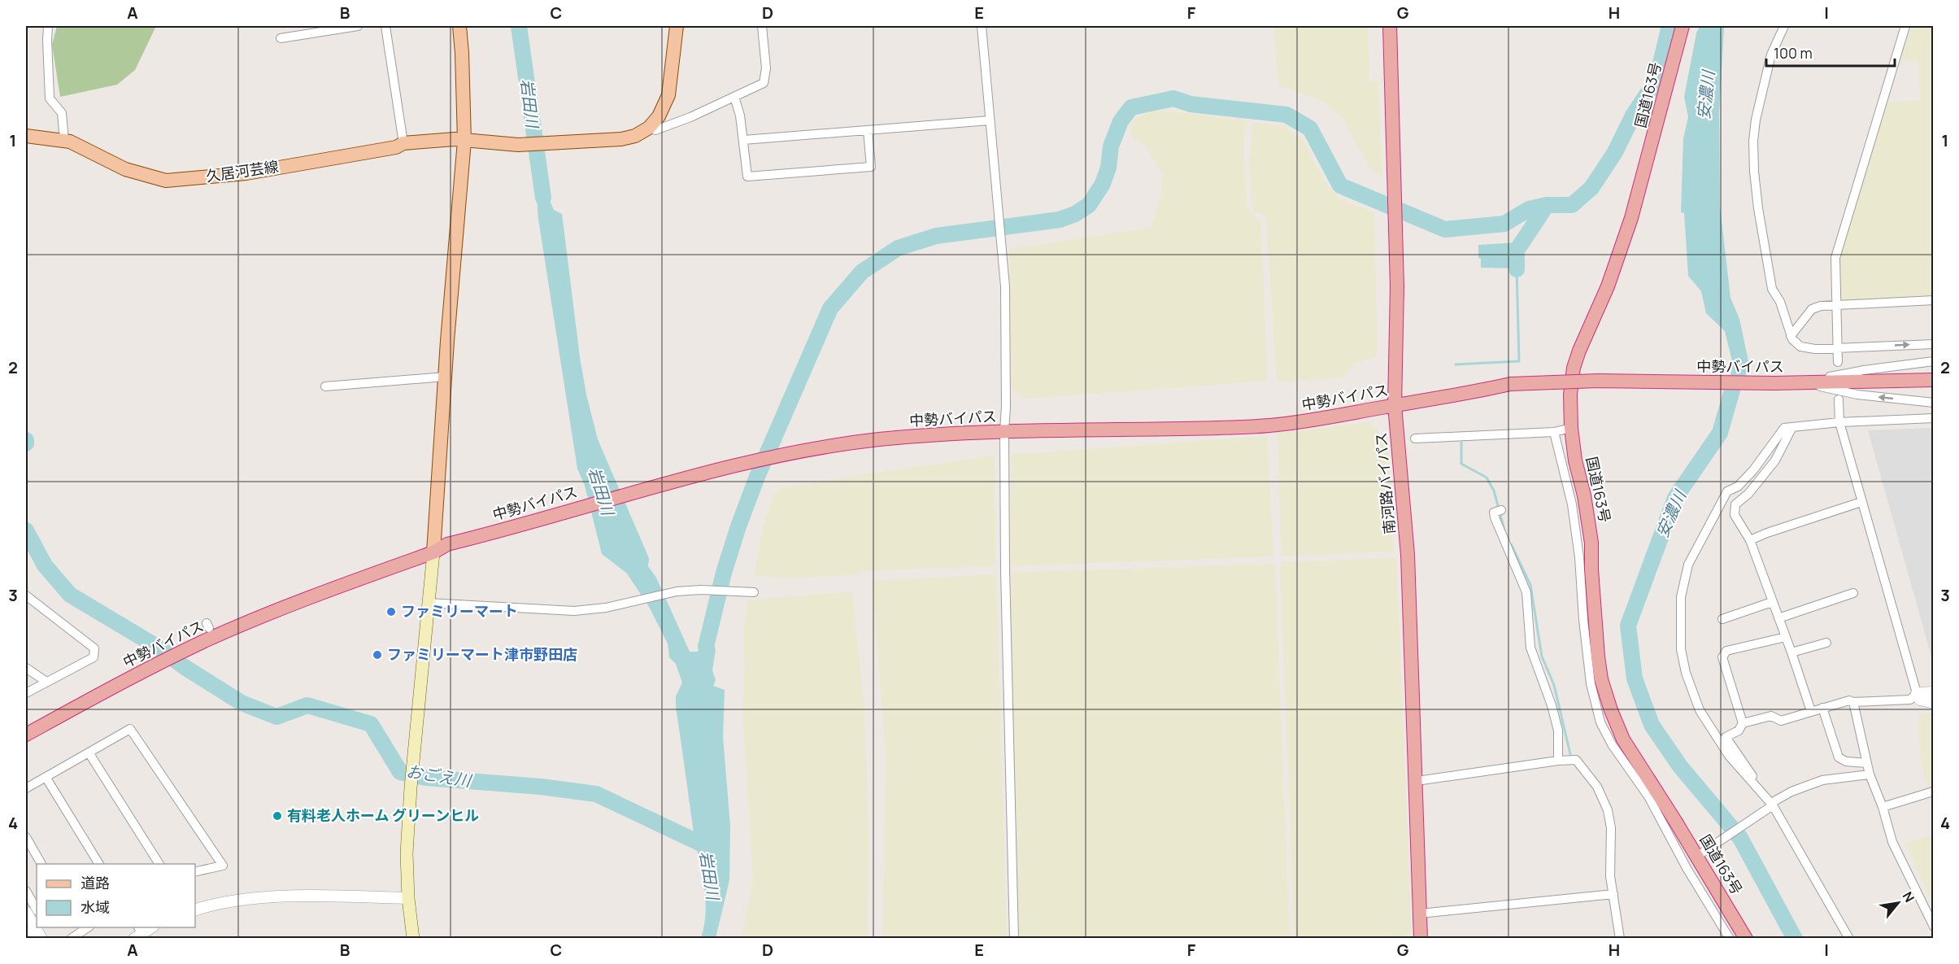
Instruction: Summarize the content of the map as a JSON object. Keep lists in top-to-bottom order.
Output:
{
  "streets": {
    "highway": ["国道163号", "中勢バイパス", "南河路バイパス"],
    "main road": ["久居河芸線"]
  },
  "crossings": [
    ["中勢バイパス", "南河路バイパス"]
  ],
  "water": ["安濃川", "岩田川", "おごえ川"],
  "places": ["ファミリーマート", "ファミリーマート津市野田店", "有料老人ホーム グリーンヒル"],
  "legend": ["道路", "水域"],
  "scale_bar": "100 m",
  "north": "top right",
  "grid": {
    "columns": [
      "A",
      "B",
      "C",
      "D",
      "E",
      "F",
      "G",
      "H",
      "I"
    ],
    "rows": [
      "1",
      "2",
      "3",
      "4"
    ]
  }
}
